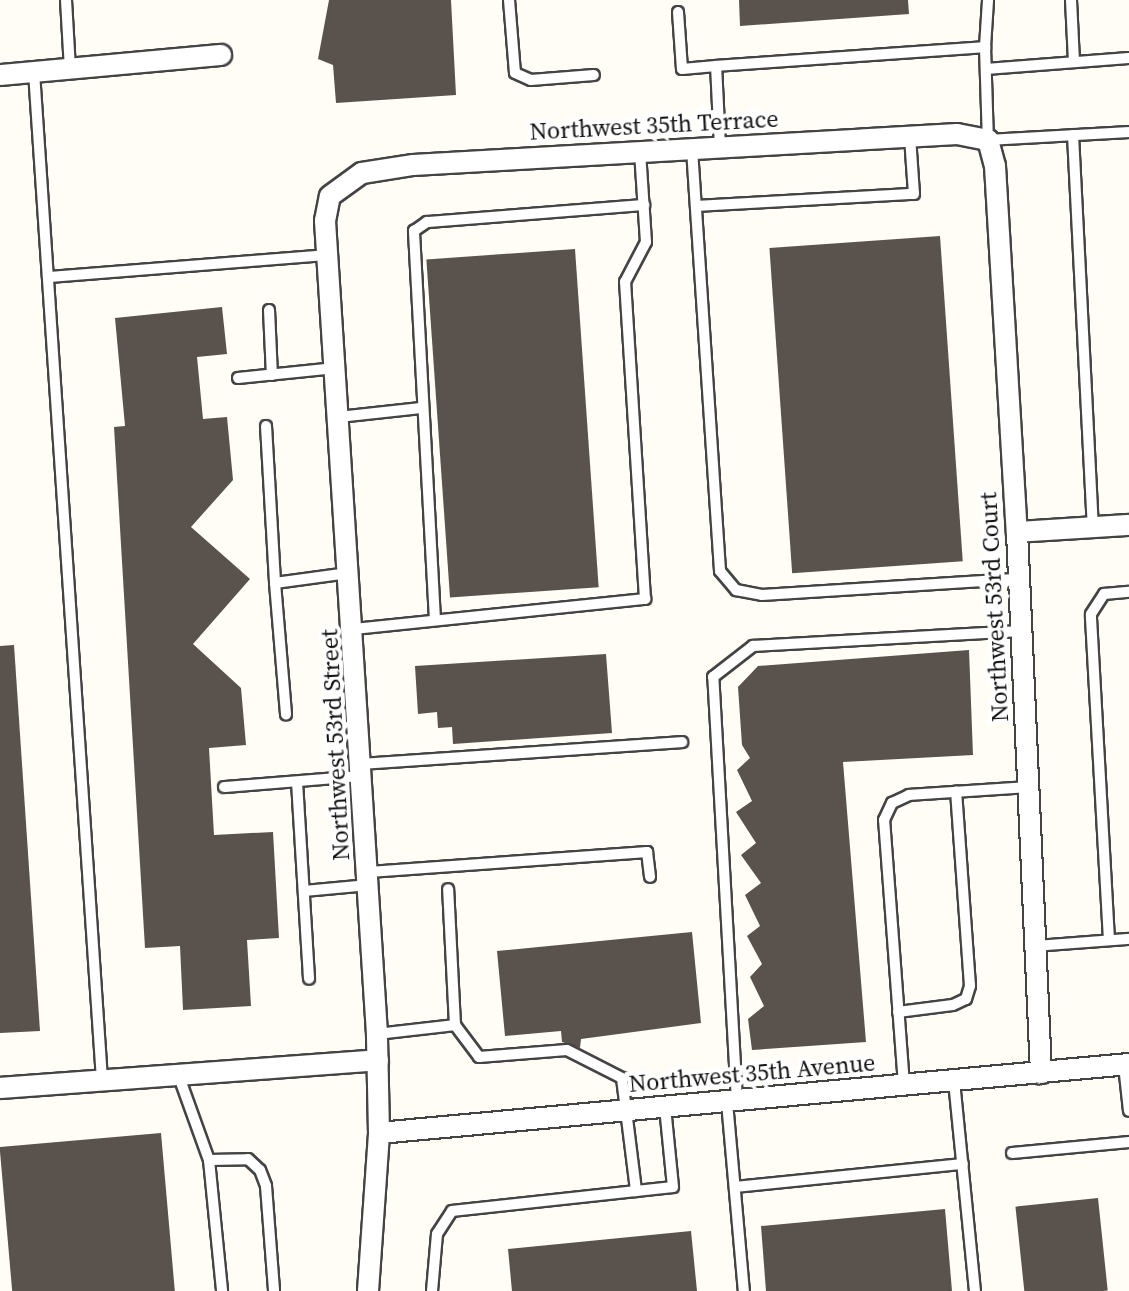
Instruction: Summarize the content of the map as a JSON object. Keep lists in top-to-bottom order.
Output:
{
  "streets": {
    "street": [
      "Northwest 35th Terrace",
      "Northwest 53rd Court",
      "Northwest 53rd Street",
      "Northwest 35th Avenue"
    ]
  },
  "crossings": [
    ["Northwest 35th Terrace", "Northwest 53rd Court"],
    ["Northwest 35th Terrace", "Northwest 53rd Street"],
    ["Northwest 53rd Court", "Northwest 35th Avenue"],
    ["Northwest 53rd Street", "Northwest 35th Avenue"]
  ]
}
